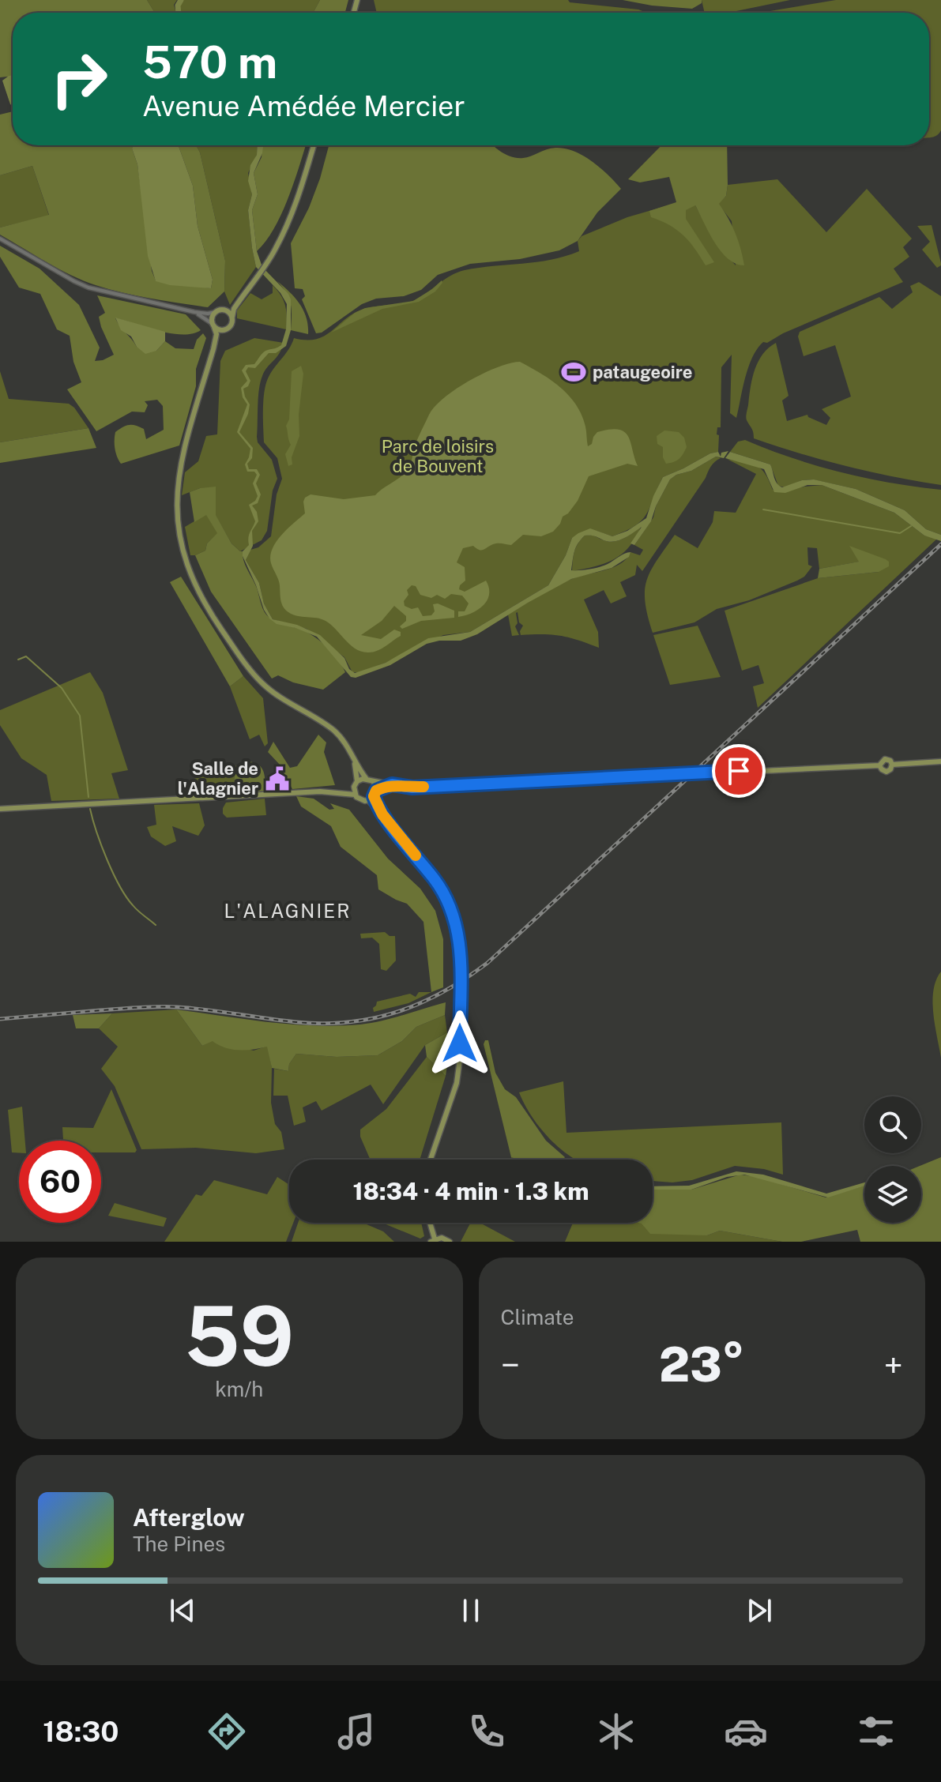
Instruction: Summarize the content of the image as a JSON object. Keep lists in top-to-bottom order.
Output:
{
  "districts": ["L'ALAGNIER"],
  "parks": ["Parc de loisirs de Bouvent"],
  "places": {
    "sports": ["pataugeoire"],
    "public building": ["Salle de l'Alagnier"]
  },
  "page": {
    "turn": ["570 m", "Avenue Amédée Mercier"],
    "limit": "60",
    "trip": "18:34 · 4 min · 1.3 km",
    "tile": [
      ["59", "km/h"],
      "Climate"
    ],
    "heat": ["−", "23°", "+"],
    "song": ["Afterglow", "The Pines"],
    "tabs": "18:30"
  }
}
